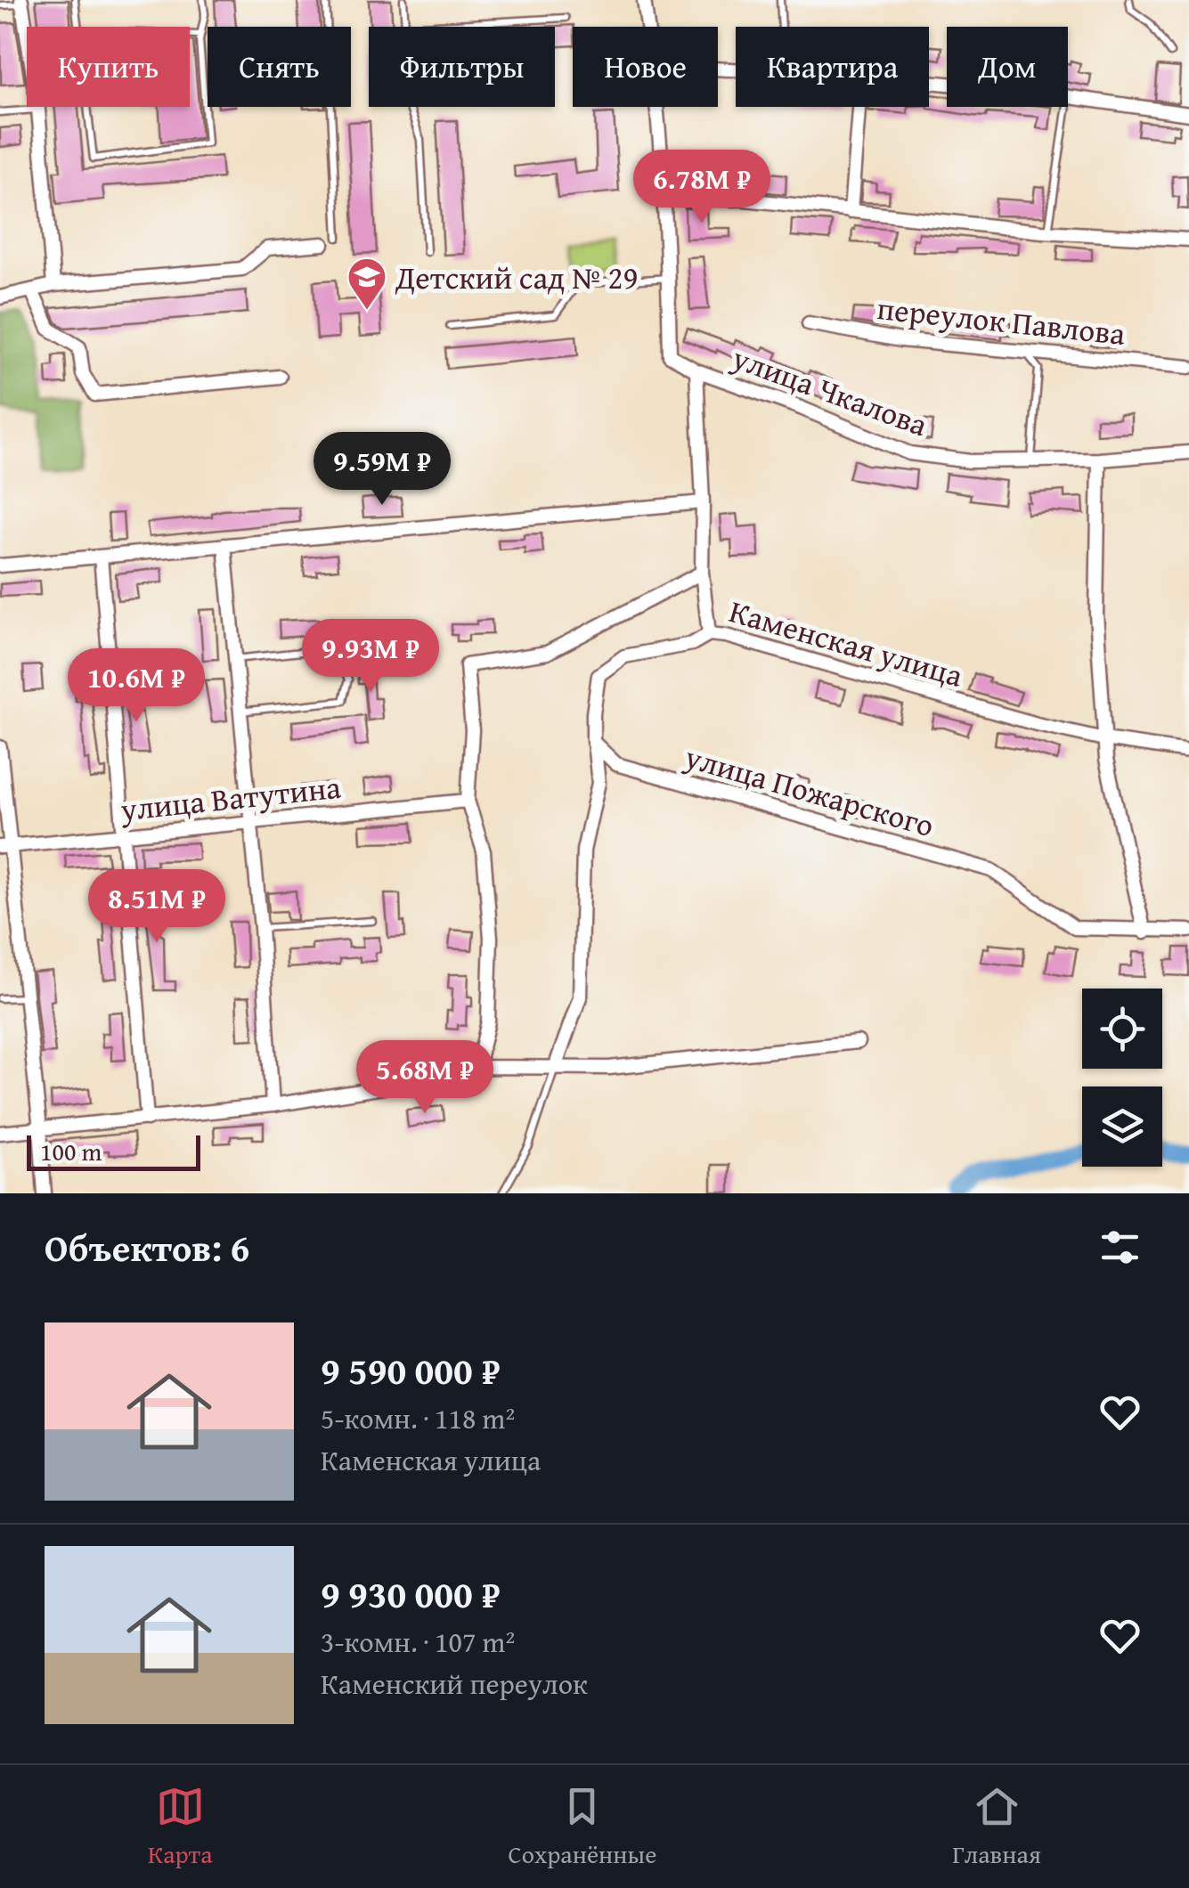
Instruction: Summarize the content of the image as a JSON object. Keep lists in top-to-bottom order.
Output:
{
  "streets": {
    "street": [
      "переулок Павлова",
      "улица Чкалова",
      "Каменская улица",
      "улица Пожарского",
      "улица Ватутина"
    ]
  },
  "crossings": [
    ["улица Чкалова", "Каменская улица"]
  ],
  "places": {
    "school or university": ["Детский сад № 29"]
  },
  "scale_bar": "100 m",
  "page": {
    "chip": [
      "Купить",
      "Снять",
      "Фильтры",
      "Новое",
      "Квартира",
      "Дом"
    ],
    "price": [
      "6.78M ₽",
      "9.59M ₽",
      "9.93M ₽",
      "10.6M ₽",
      "8.51M ₽",
      "5.68M ₽"
    ],
    "scale": "100 m",
    "heading": "Объектов: 6",
    "list": [
      {
        "name": "9 590 000 ₽",
        "note": "5-комн. · 118 m² · Каменская улица"
      },
      {
        "name": "9 930 000 ₽",
        "note": "3-комн. · 107 m² · Каменский переулок"
      }
    ],
    "tabs": ["Карта", "Сохранённые", "Главная"]
  }
}
